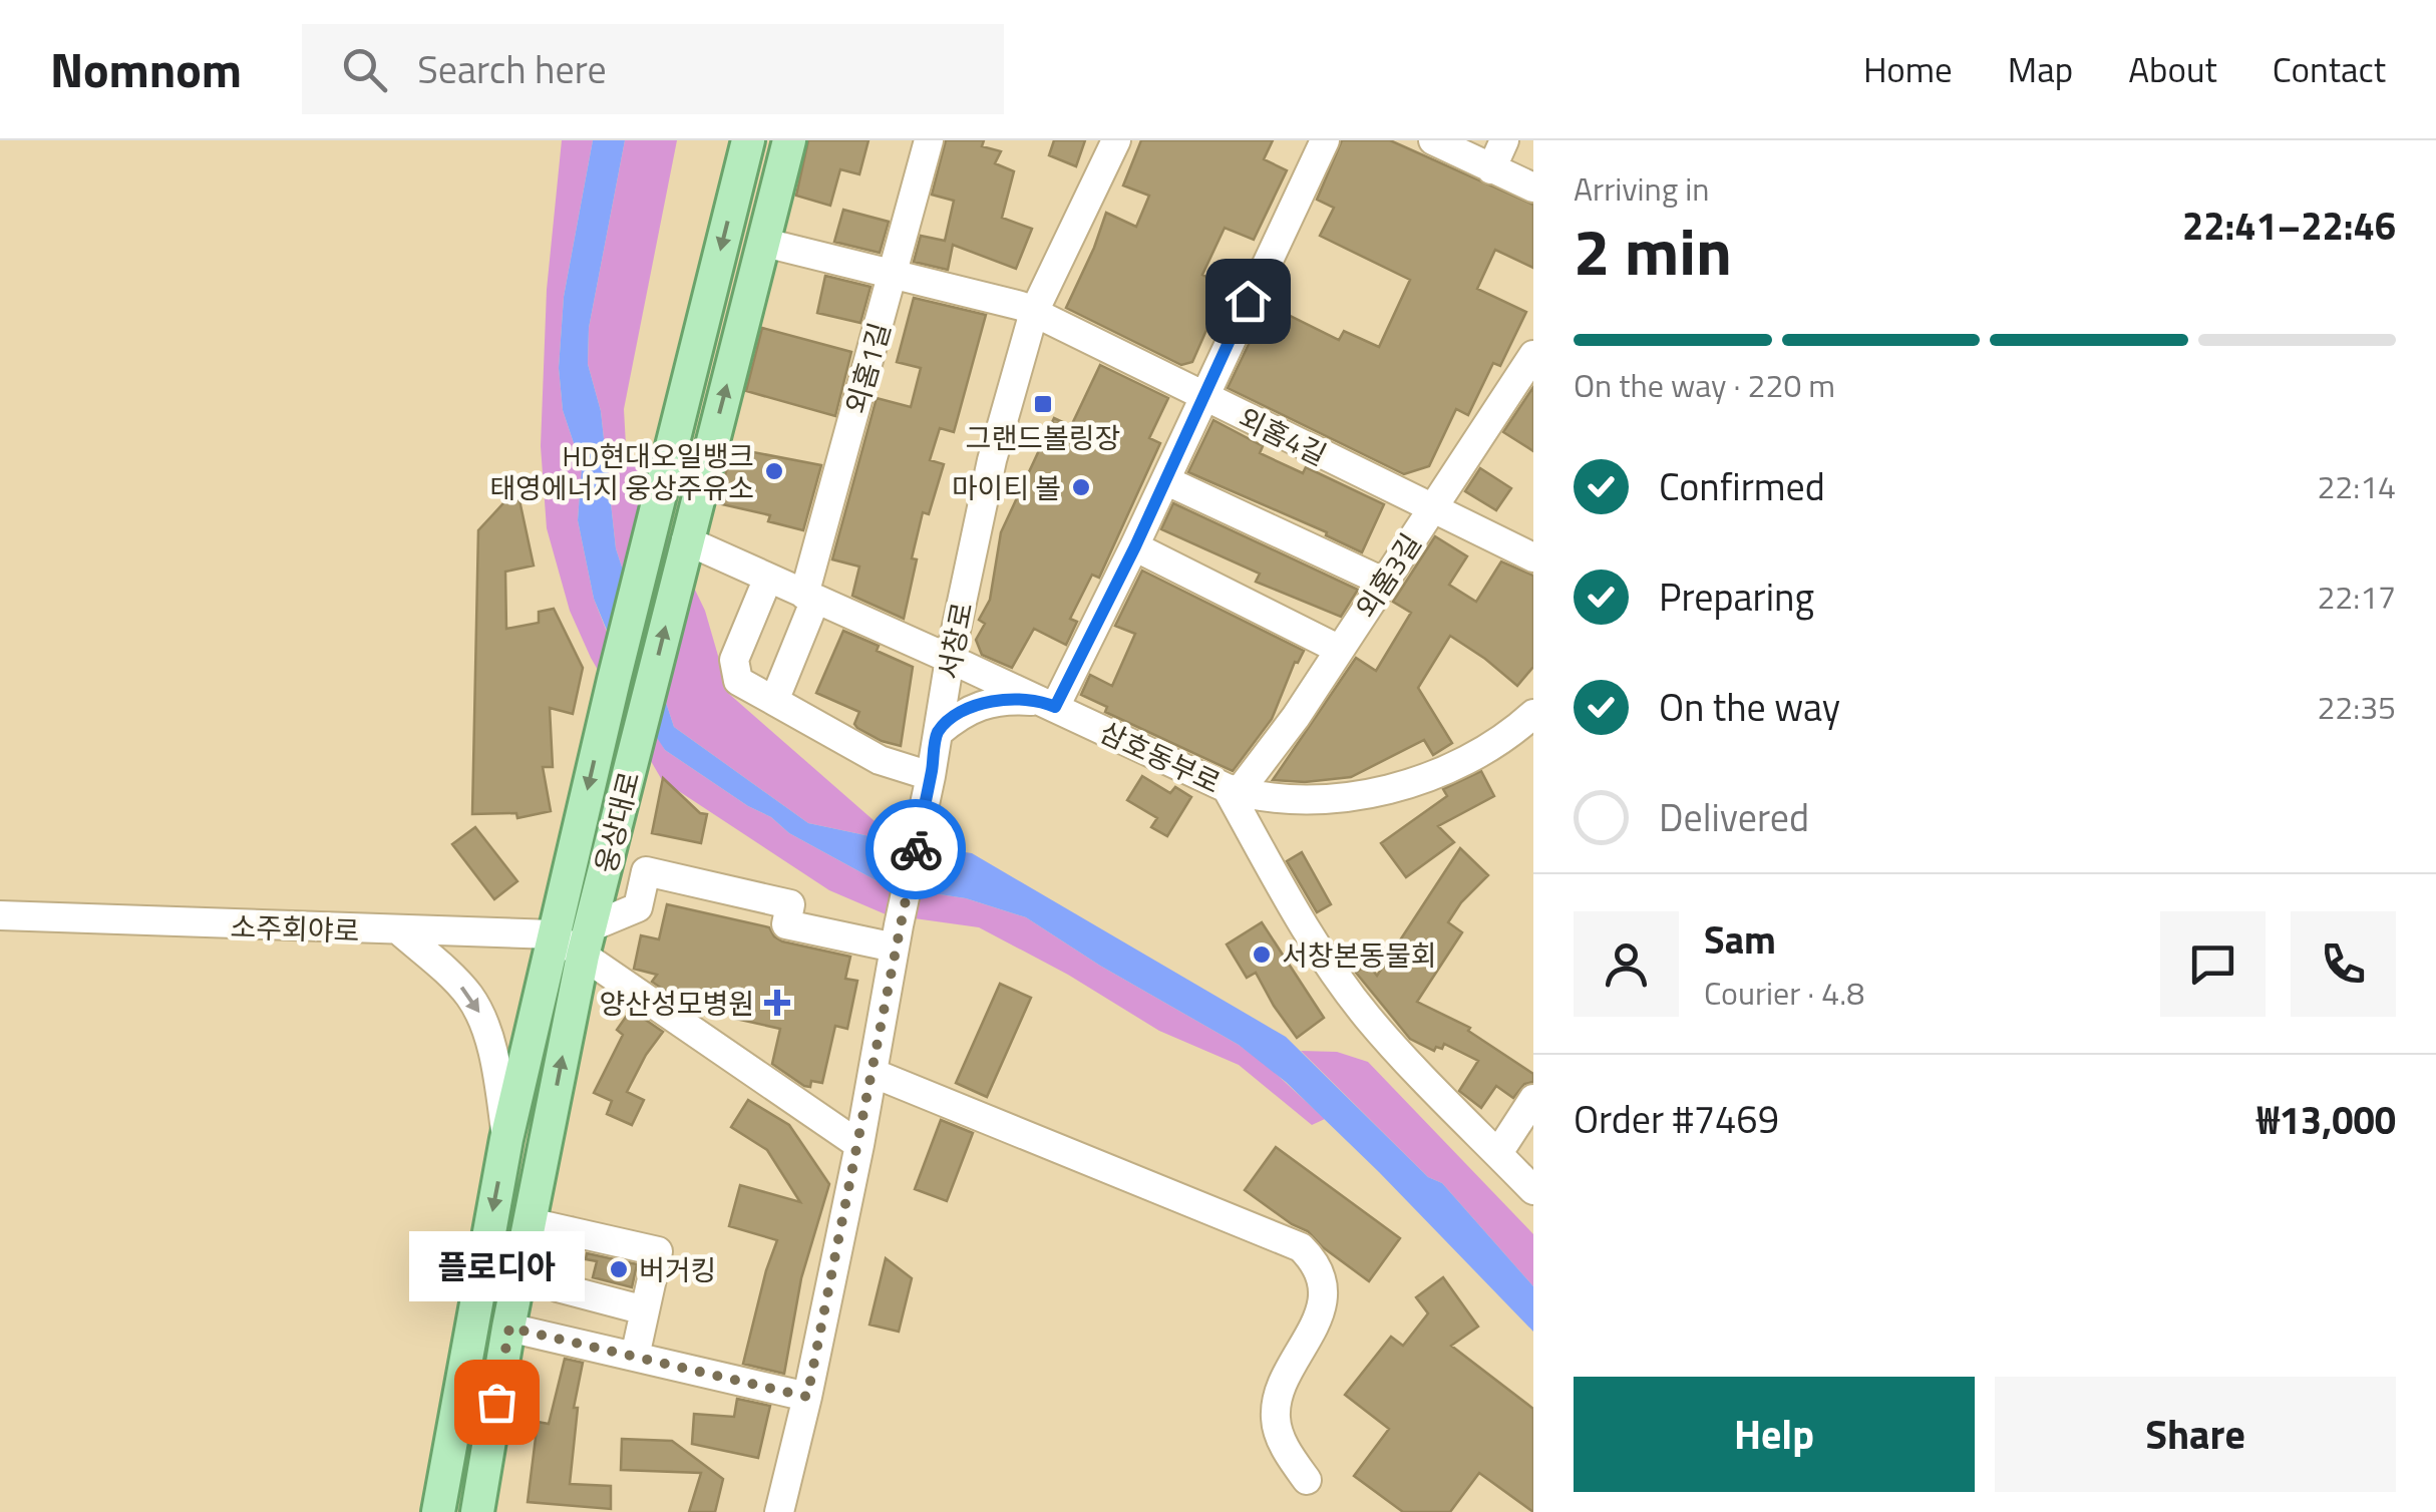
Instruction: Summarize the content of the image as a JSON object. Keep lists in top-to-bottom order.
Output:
{
  "streets": {
    "main road": ["웅상대로"],
    "street": [
      "외홈1길",
      "외홈4길",
      "외홈3길",
      "서창로",
      "삼호동부로",
      "소주회야로"
    ]
  },
  "crossings": [
    ["외홈1길", "외홈4길"],
    ["외홈1길", "삼호동부로"],
    ["외홈4길", "외홈3길"],
    ["외홈4길", "서창로"],
    ["외홈4길", "웅상대로"],
    ["외홈3길", "삼호동부로"],
    ["서창로", "삼호동부로"],
    ["삼호동부로", "웅상대로"],
    ["웅상대로", "소주회야로"]
  ],
  "places": {
    "transit": ["그랜드볼링장"],
    "other": [
      "HD현대오일뱅크 태영에너지 웅상주유소",
      "마이티 볼",
      "서창본동물회",
      "버거킹",
      "플로디아"
    ],
    "health": ["양산성모병원"]
  },
  "page": {
    "header": "Nomnom",
    "search": "Search here",
    "nav": [
      "Home",
      "Map",
      "About",
      "Contact"
    ],
    "heading": ["2 min", "Arriving in", "22:41–22:46"],
    "panel": [
      "Sam",
      "Courier · 4.8",
      "Order #7469",
      "₩13,000"
    ],
    "bar": "On the way · 220 m",
    "list": [
      ["Confirmed", "22:14"],
      ["Preparing", "22:17"],
      ["On the way", "22:35"],
      "Delivered"
    ],
    "bubble": "플로디아",
    "buttons": ["Help", "Share"]
  }
}
